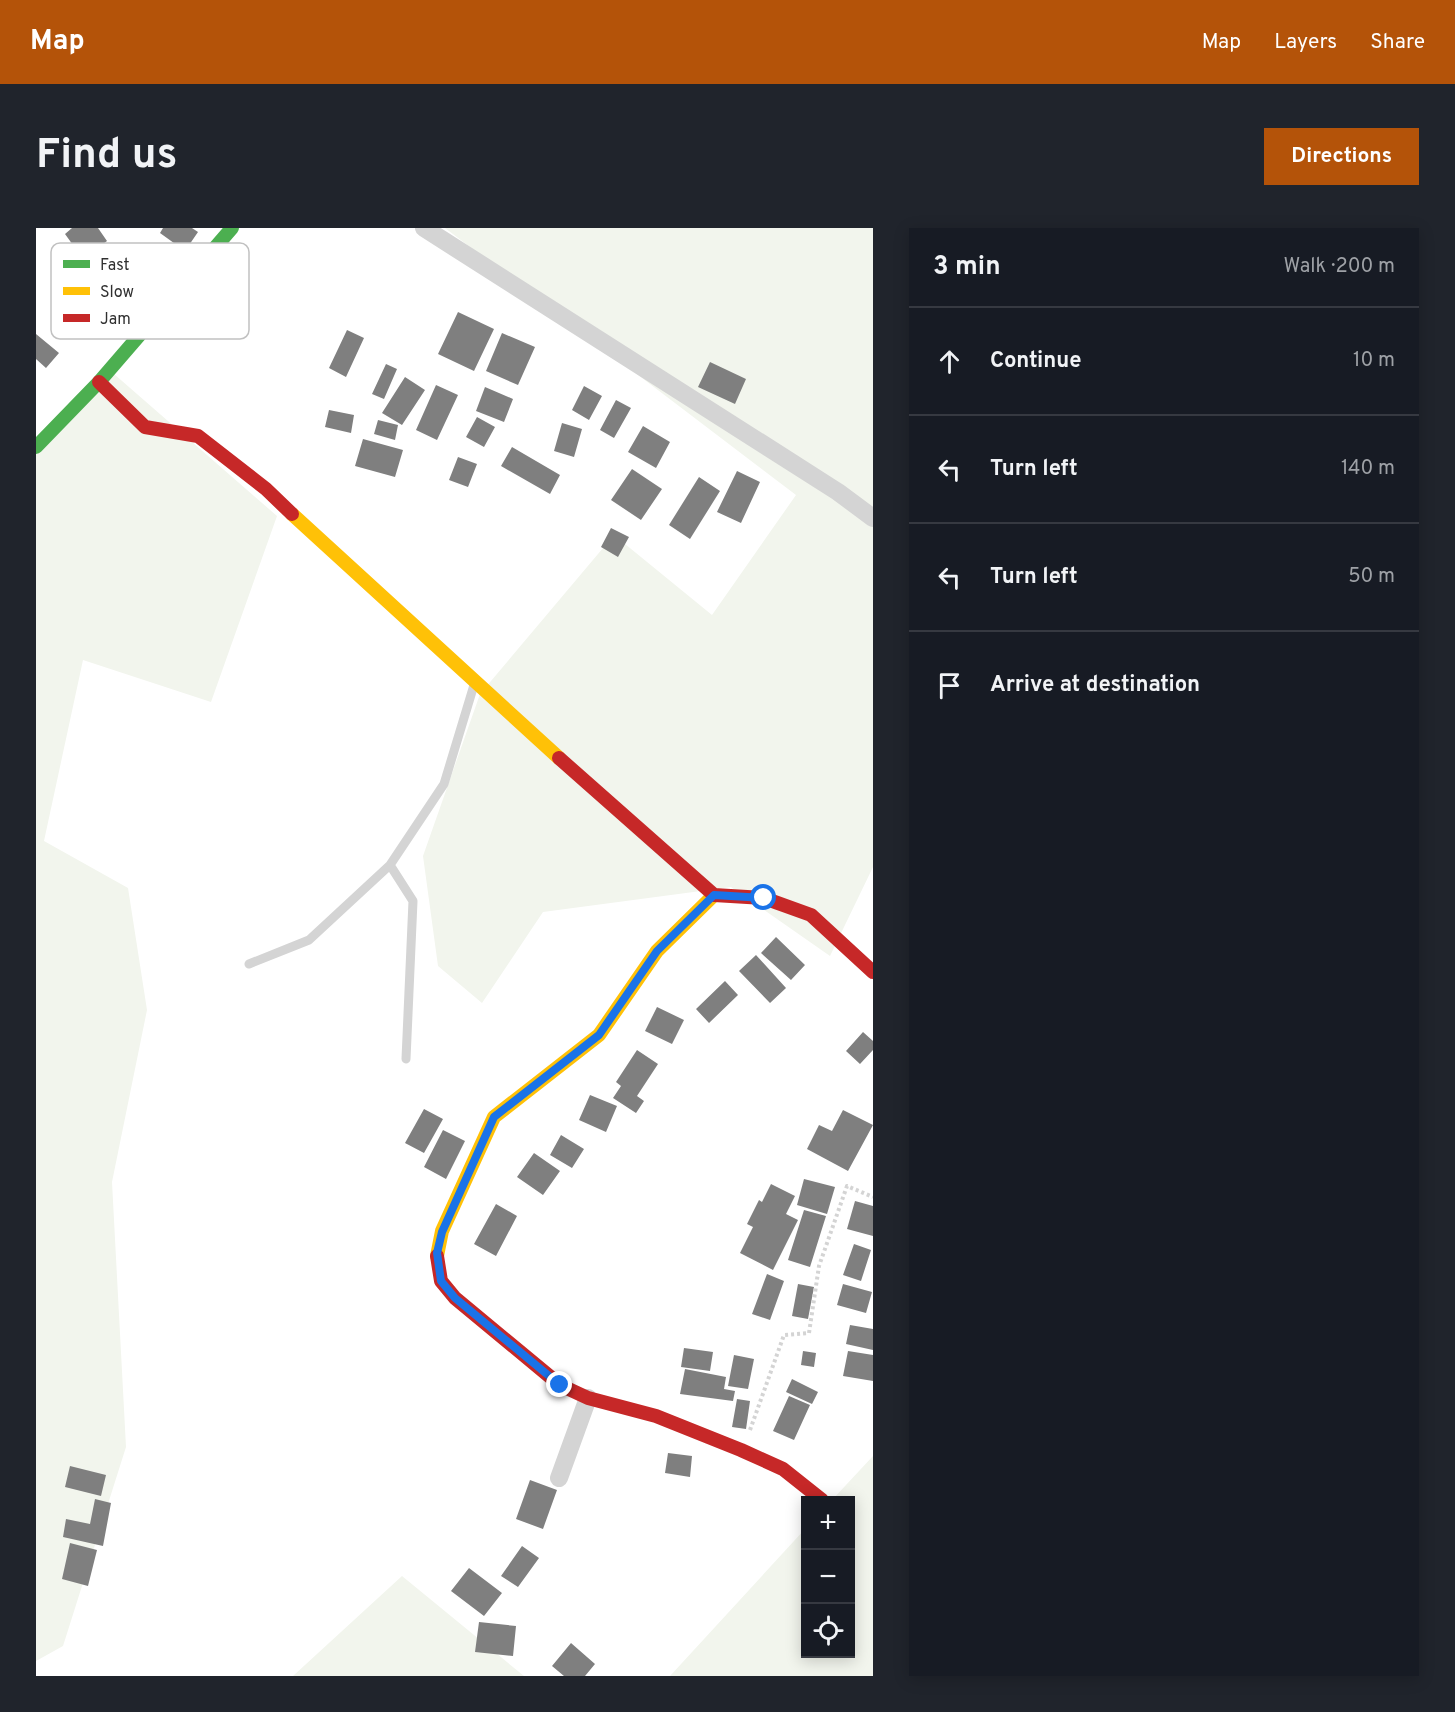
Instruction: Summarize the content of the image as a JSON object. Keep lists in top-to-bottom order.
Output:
{
  "legend": ["Fast", "Slow", "Jam"],
  "page": {
    "header": "Map",
    "nav": ["Map", "Layers", "Share"],
    "buttons": "Directions",
    "title": "Find us",
    "heading": ["3 min", "Walk · 200 m"],
    "list": [
      ["Continue", "10 m"],
      ["Turn left", "140 m"],
      ["Turn left", "50 m"],
      "Arrive at destination"
    ],
    "map_buttons": ["+", "−"]
  }
}
